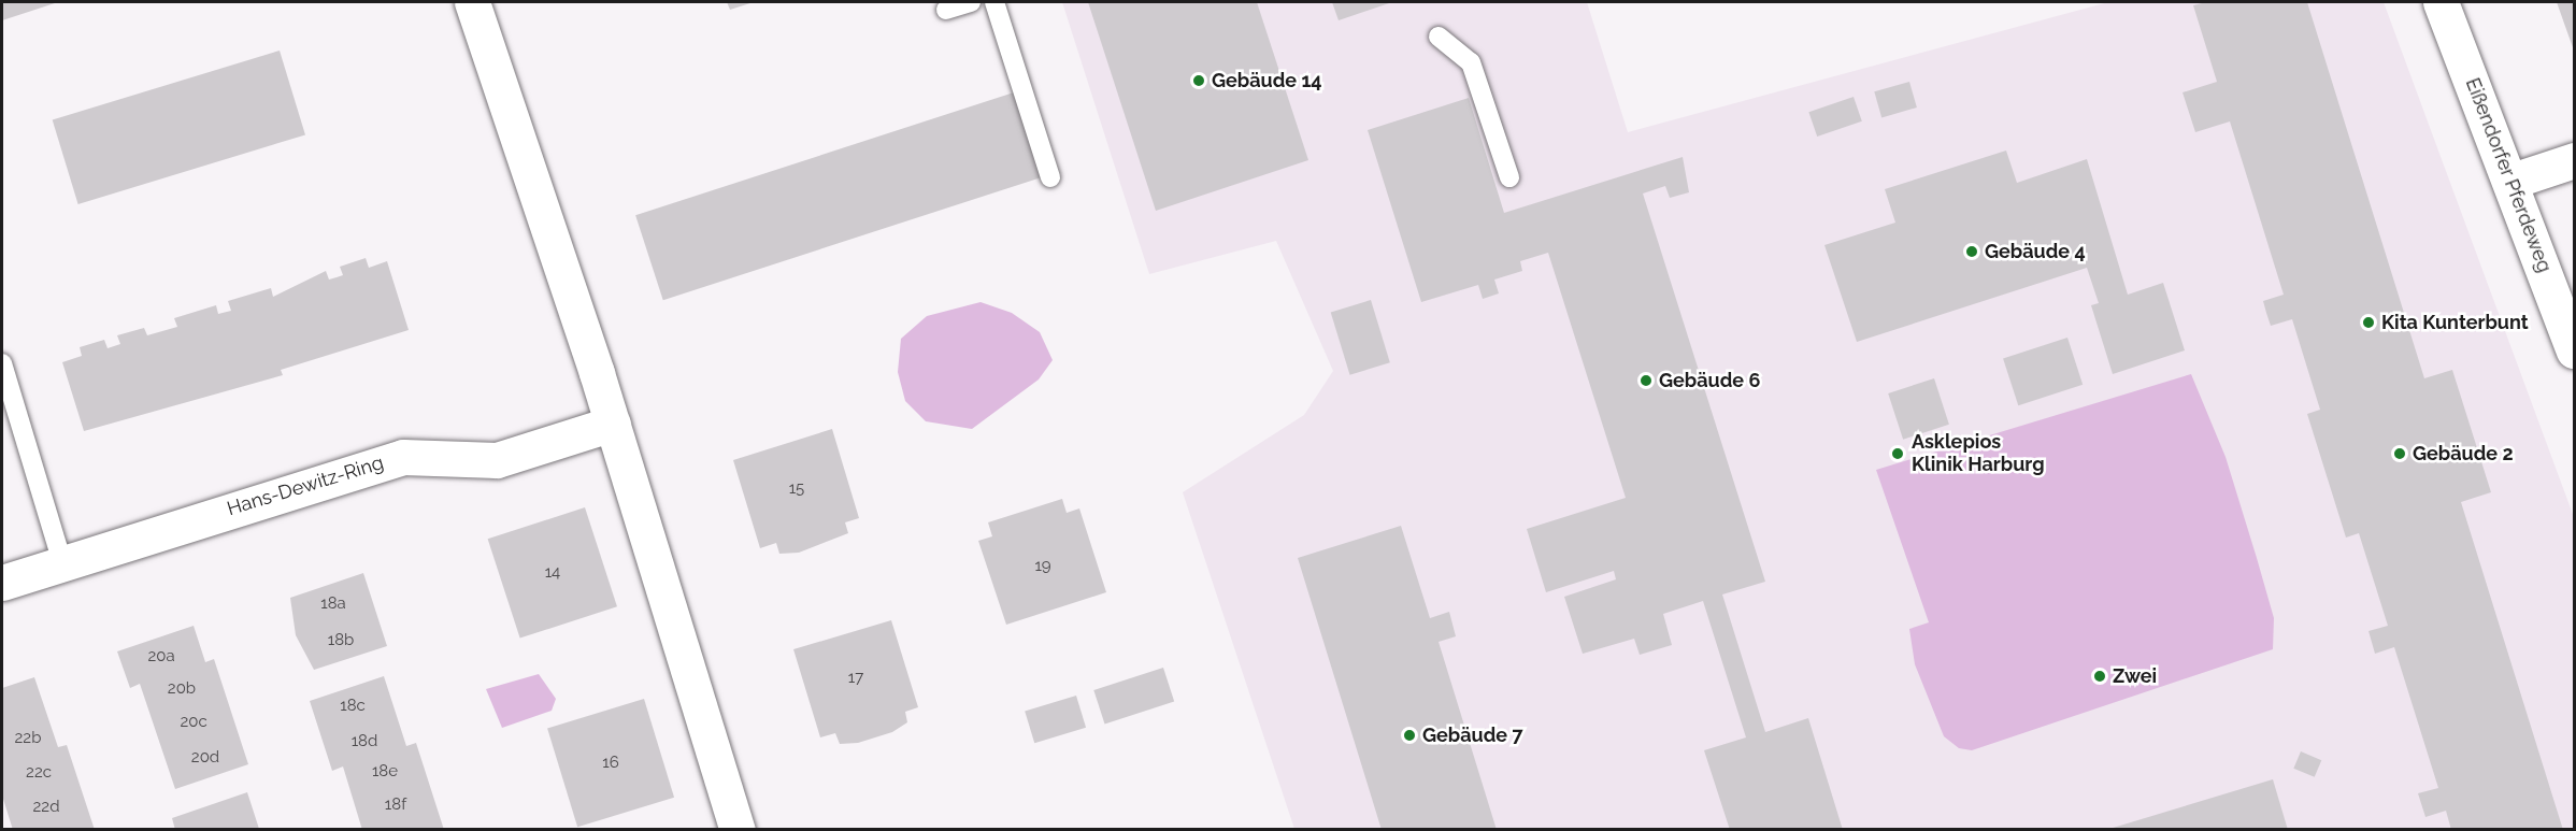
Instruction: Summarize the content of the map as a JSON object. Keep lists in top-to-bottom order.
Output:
{
  "streets": {
    "street": ["Eißendorfer Pferdeweg", "Hans-Dewitz-Ring"]
  },
  "places": [
    "Gebäude 14",
    "Gebäude 4",
    "Kita Kunterbunt",
    "Gebäude 6",
    "Asklepios Klinik Harburg",
    "Gebäude 2",
    "Zwei",
    "Gebäude 7"
  ],
  "house_numbers": [
    "15",
    "19",
    "14",
    "18a",
    "18b",
    "20a",
    "17",
    "20b",
    "18c",
    "20c",
    "22b",
    "18d",
    "20d",
    "16",
    "18e",
    "22c",
    "18f",
    "22d"
  ]
}
